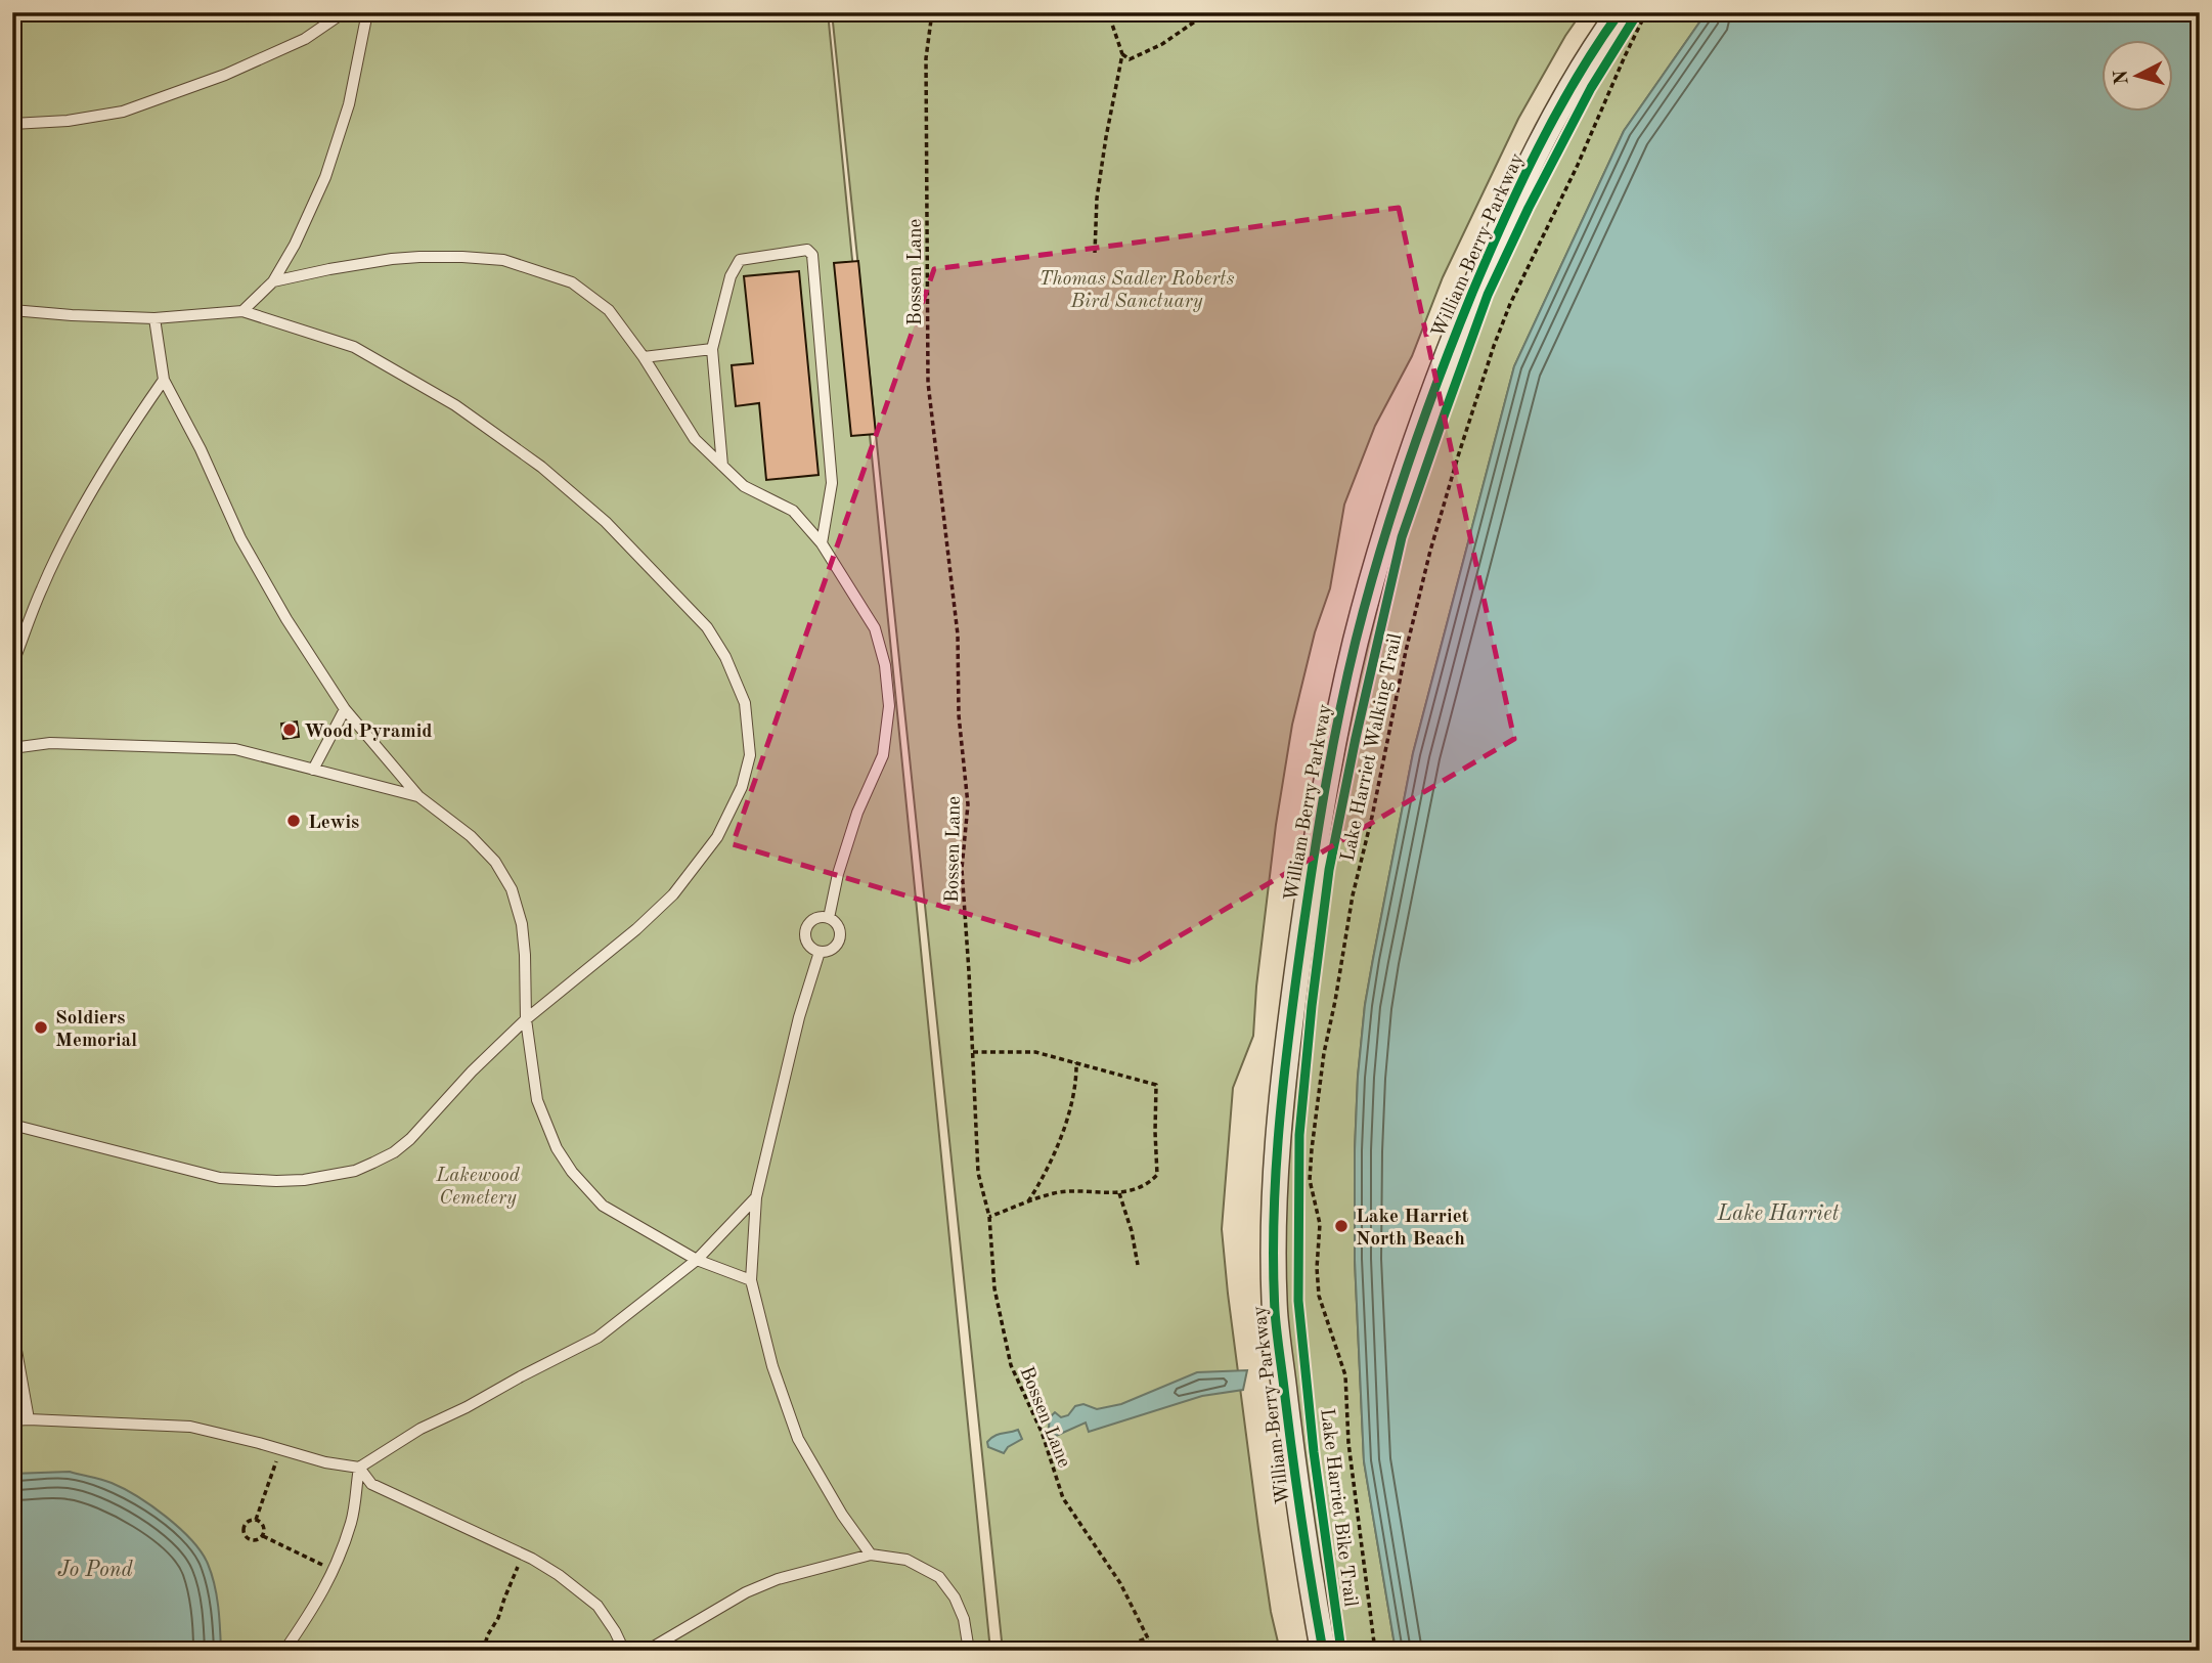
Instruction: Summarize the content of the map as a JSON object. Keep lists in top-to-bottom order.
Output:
{
  "streets": {
    "street": ["William Berry Parkway"],
    "path": ["Bossen Lane"],
    "cycle path": ["Lake Harriet Walking Trail"]
  },
  "water": ["Lake Harriet", "Jo Pond"],
  "parks": ["Thomas Sadler Roberts Bird Sanctuary", "Lakewood Cemetery"],
  "places": [
    "Wood Pyramid",
    "Lewis",
    "Soldiers Memorial",
    "Lake Harriet North Beach"
  ],
  "north": "left"
}
